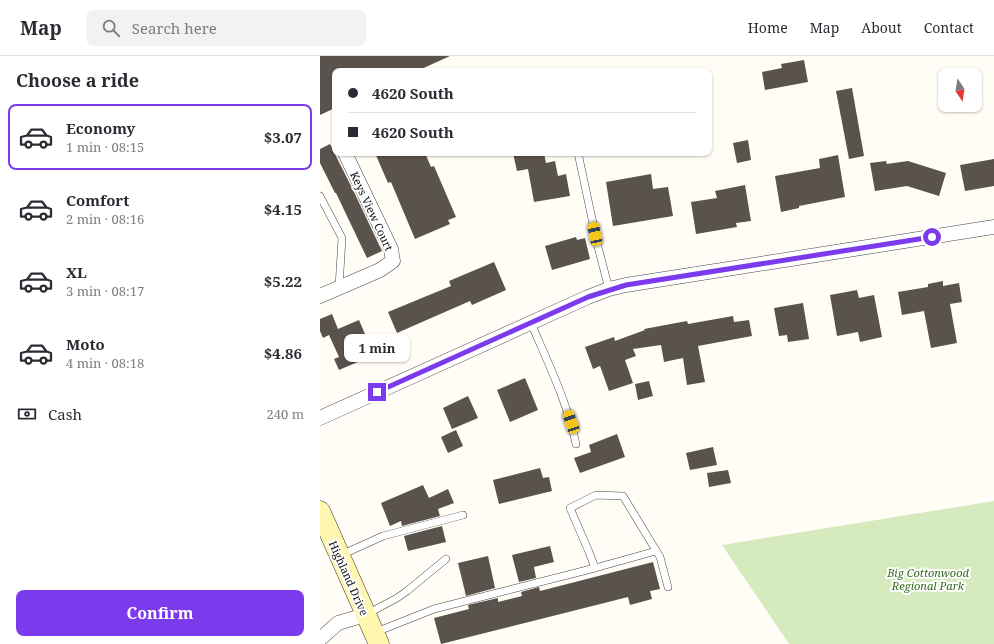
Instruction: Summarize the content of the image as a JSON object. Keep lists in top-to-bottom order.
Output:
{
  "streets": {
    "main road": ["Highland Drive"],
    "street": ["Keys View Court"]
  },
  "parks": ["Big Cottonwood Regional Park"],
  "north": "bottom",
  "page": {
    "header": "Map",
    "search": "Search here",
    "nav": [
      "Home",
      "Map",
      "About",
      "Contact"
    ],
    "heading": "Choose a ride",
    "banner": ["4620 South", "4620 South"],
    "list": [
      {
        "name": "Economy",
        "note": "1 min · 08:15",
        "value": "$3.07"
      },
      {
        "name": "Comfort",
        "note": "2 min · 08:16",
        "value": "$4.15"
      },
      {
        "name": "XL",
        "note": "3 min · 08:17",
        "value": "$5.22"
      },
      {
        "name": "Moto",
        "note": "4 min · 08:18",
        "value": "$4.86"
      }
    ],
    "bubble": "1 min",
    "pay": ["Cash", "240 m"],
    "buttons": "Confirm"
  }
}
